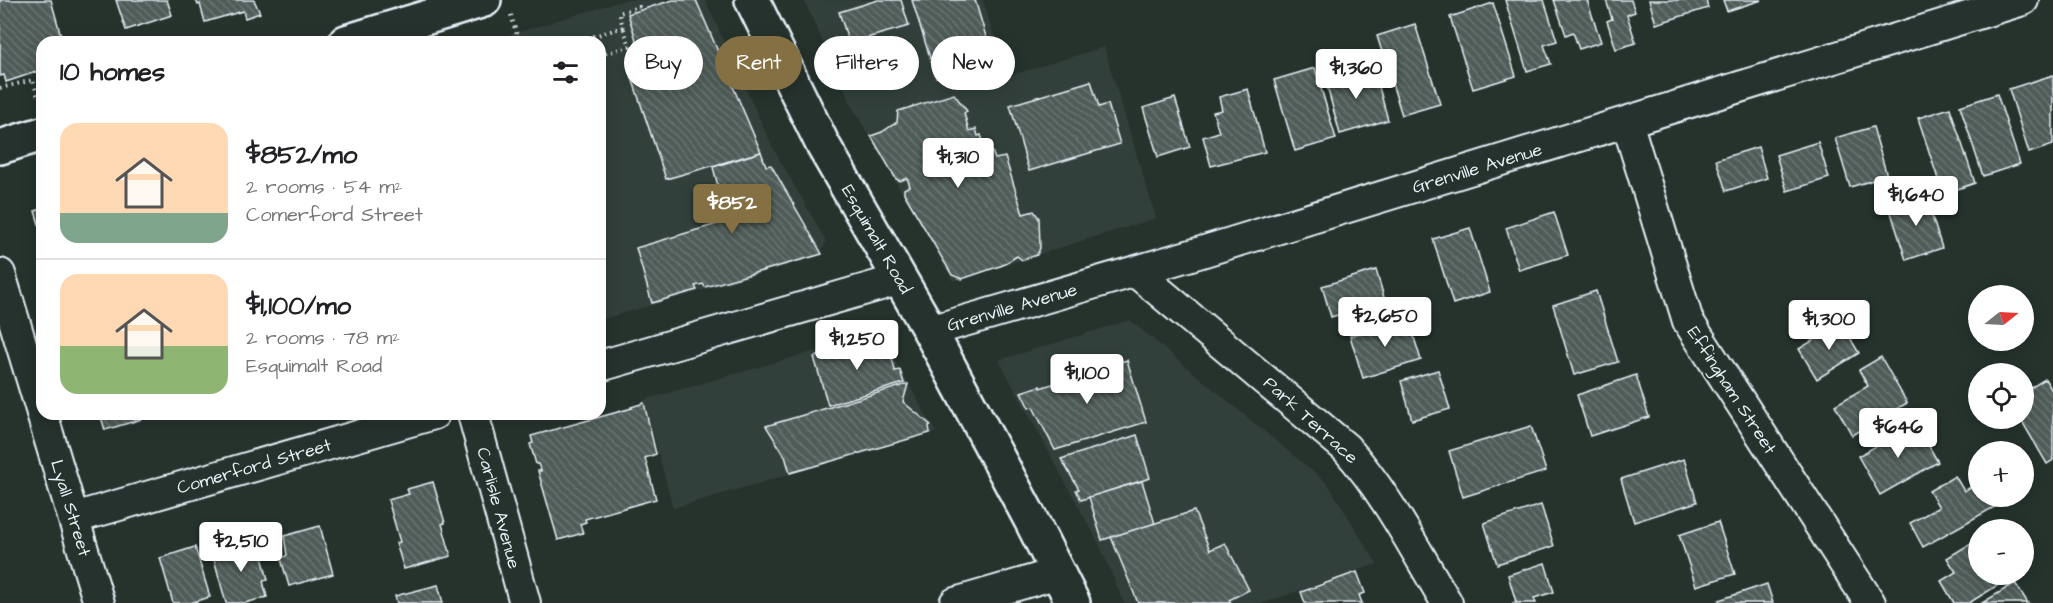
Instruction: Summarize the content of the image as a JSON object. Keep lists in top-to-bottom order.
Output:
{
  "streets": {
    "main road": ["Esquimalt Road"],
    "street": [
      "Grenville Avenue",
      "Effingham Street",
      "Park Terrace",
      "Comerford Street",
      "Lyall Street",
      "Carlisle Avenue"
    ]
  },
  "crossings": [
    ["Grenville Avenue", "Esquimalt Road"],
    ["Grenville Avenue", "Effingham Street"],
    ["Grenville Avenue", "Park Terrace"],
    ["Comerford Street", "Lyall Street"]
  ],
  "north": "right",
  "page": {
    "chip": [
      "Buy",
      "Rent",
      "Filters",
      "New"
    ],
    "heading": "10 homes",
    "price": [
      "$1,360",
      "$1,310",
      "$1,640",
      "$852",
      "$2,650",
      "$1,300",
      "$1,250",
      "$1,100",
      "$646",
      "$2,510"
    ],
    "list": [
      {
        "name": "$852/mo",
        "note": "2 rooms · 54 m² · Comerford Street"
      },
      {
        "name": "$1,100/mo",
        "note": "2 rooms · 78 m² · Esquimalt Road"
      }
    ],
    "map_buttons": ["+", "−"]
  }
}
